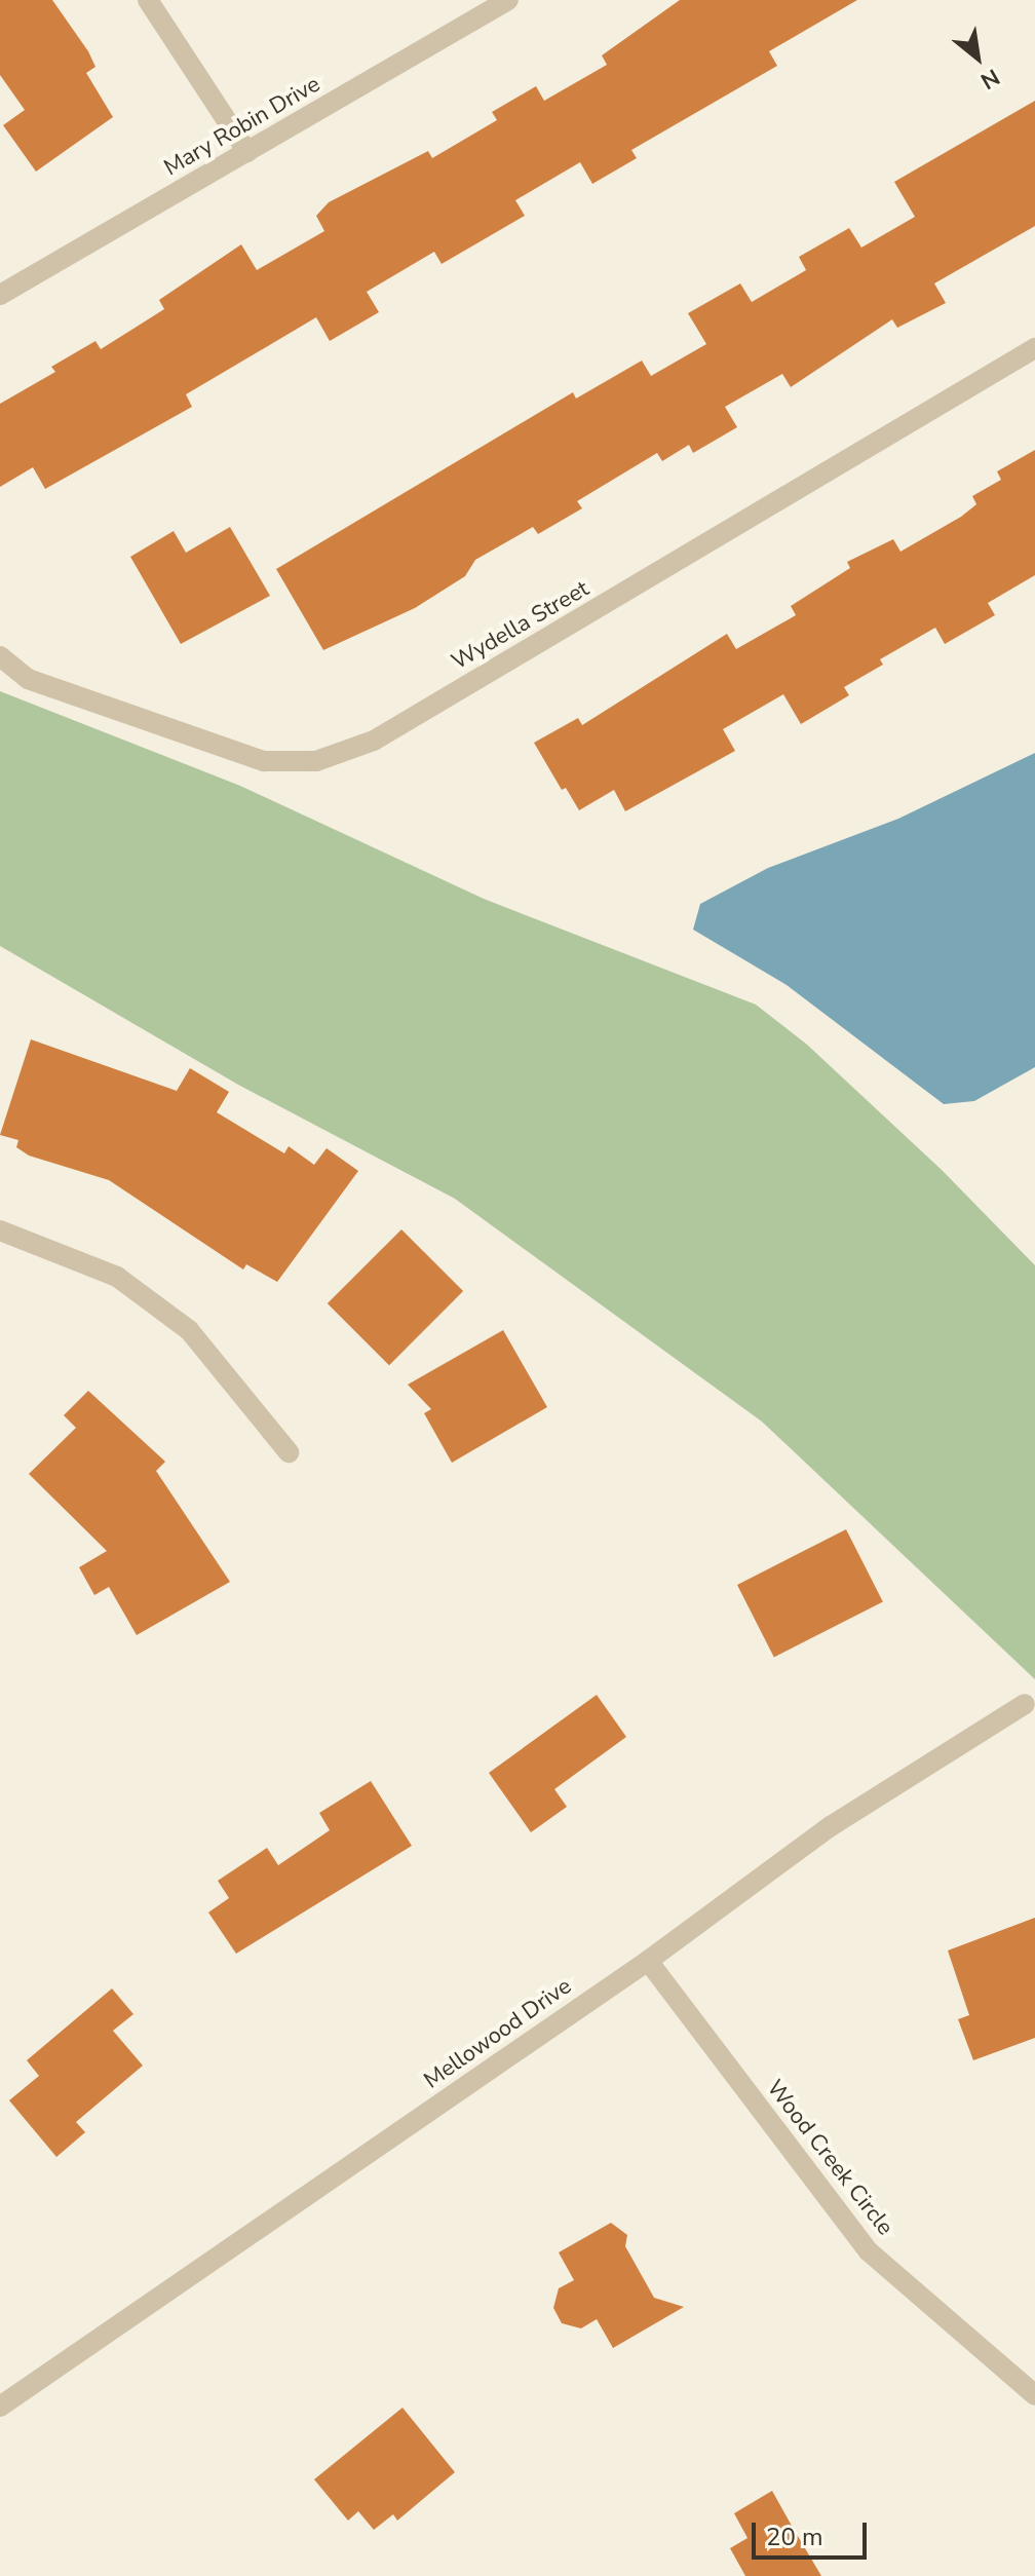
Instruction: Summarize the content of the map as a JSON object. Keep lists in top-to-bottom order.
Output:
{
  "streets": {
    "street": [
      "Mary Robin Drive",
      "Wydella Street",
      "Mellowood Drive",
      "Wood Creek Circle"
    ]
  },
  "crossings": [
    ["Mellowood Drive", "Wood Creek Circle"]
  ],
  "scale_bar": "20 m",
  "north": "bottom right"
}
